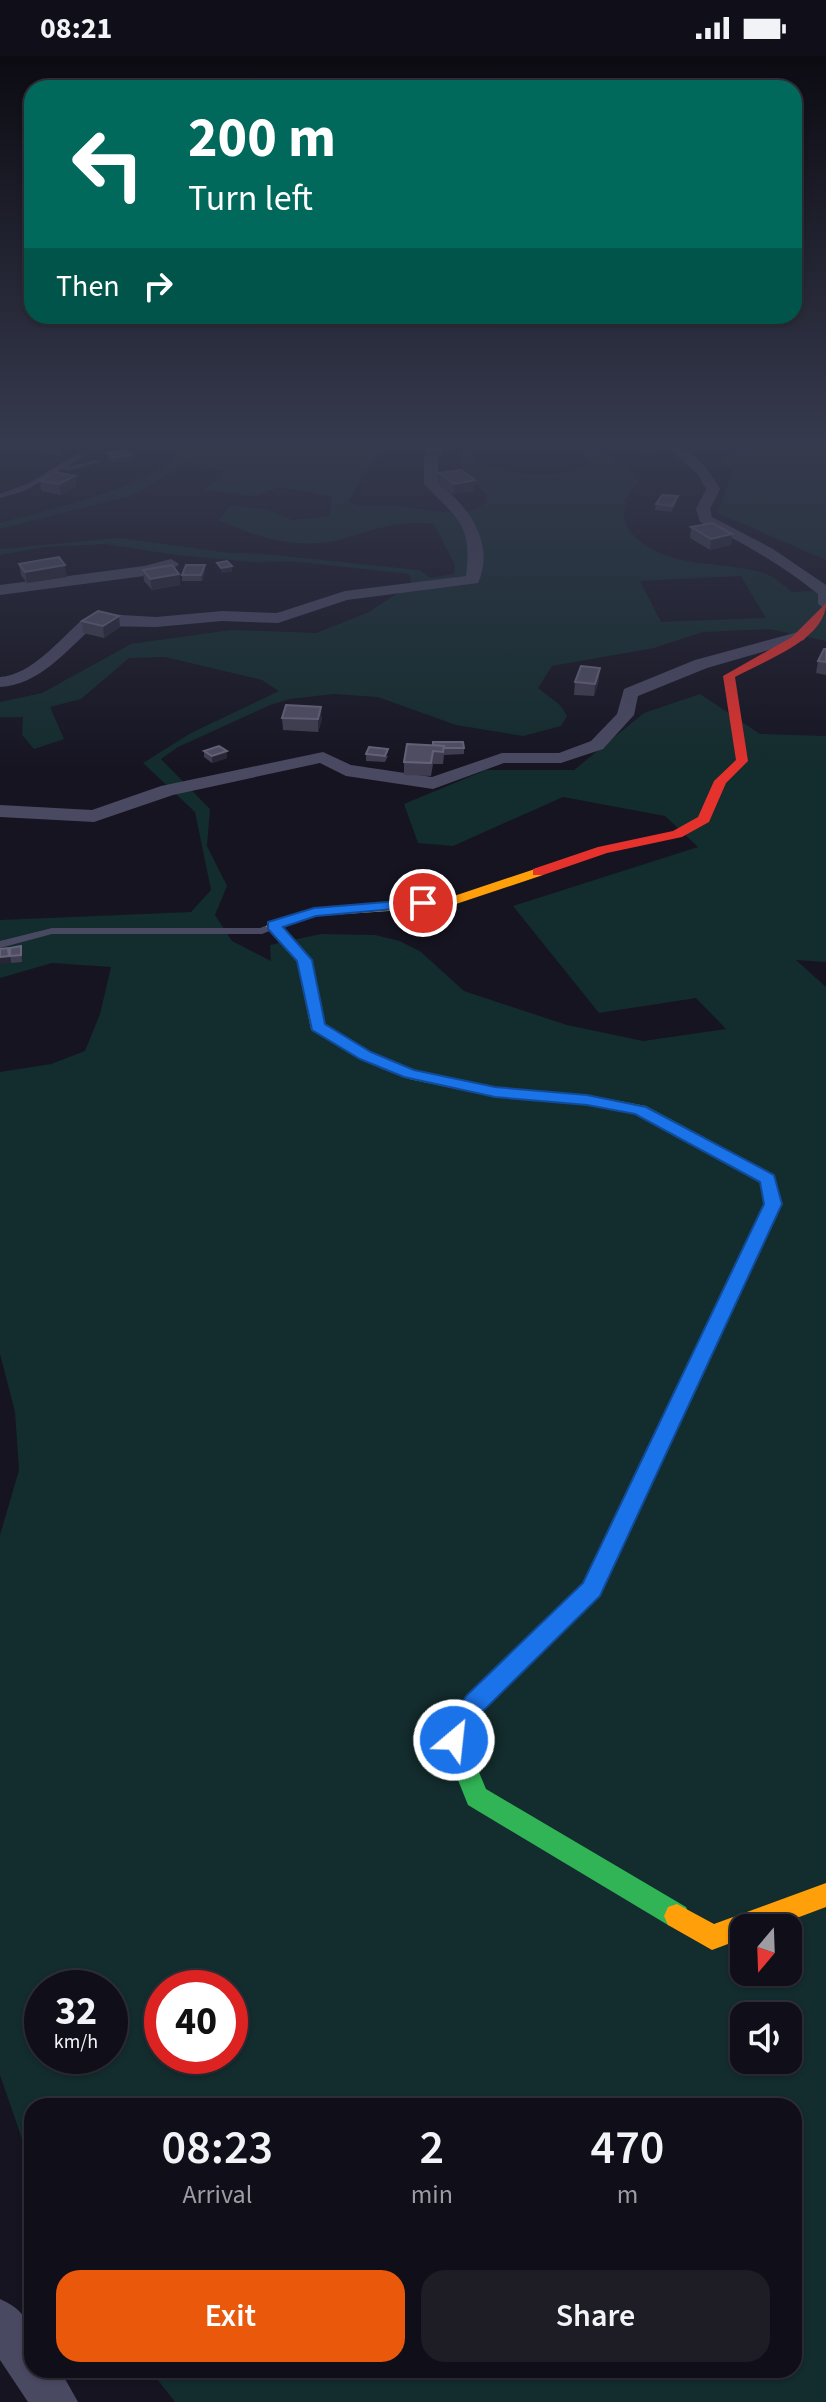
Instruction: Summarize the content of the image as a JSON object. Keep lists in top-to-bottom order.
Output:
{
  "north": "bottom",
  "page": {
    "status": "08:21",
    "turn": ["200 m", "Turn left"],
    "then": "Then",
    "speed": "32 km/h",
    "limit": "40",
    "eta": [
      "08:23",
      "Arrival",
      "2",
      "min",
      "470",
      "m"
    ],
    "buttons": ["Exit", "Share"]
  }
}
